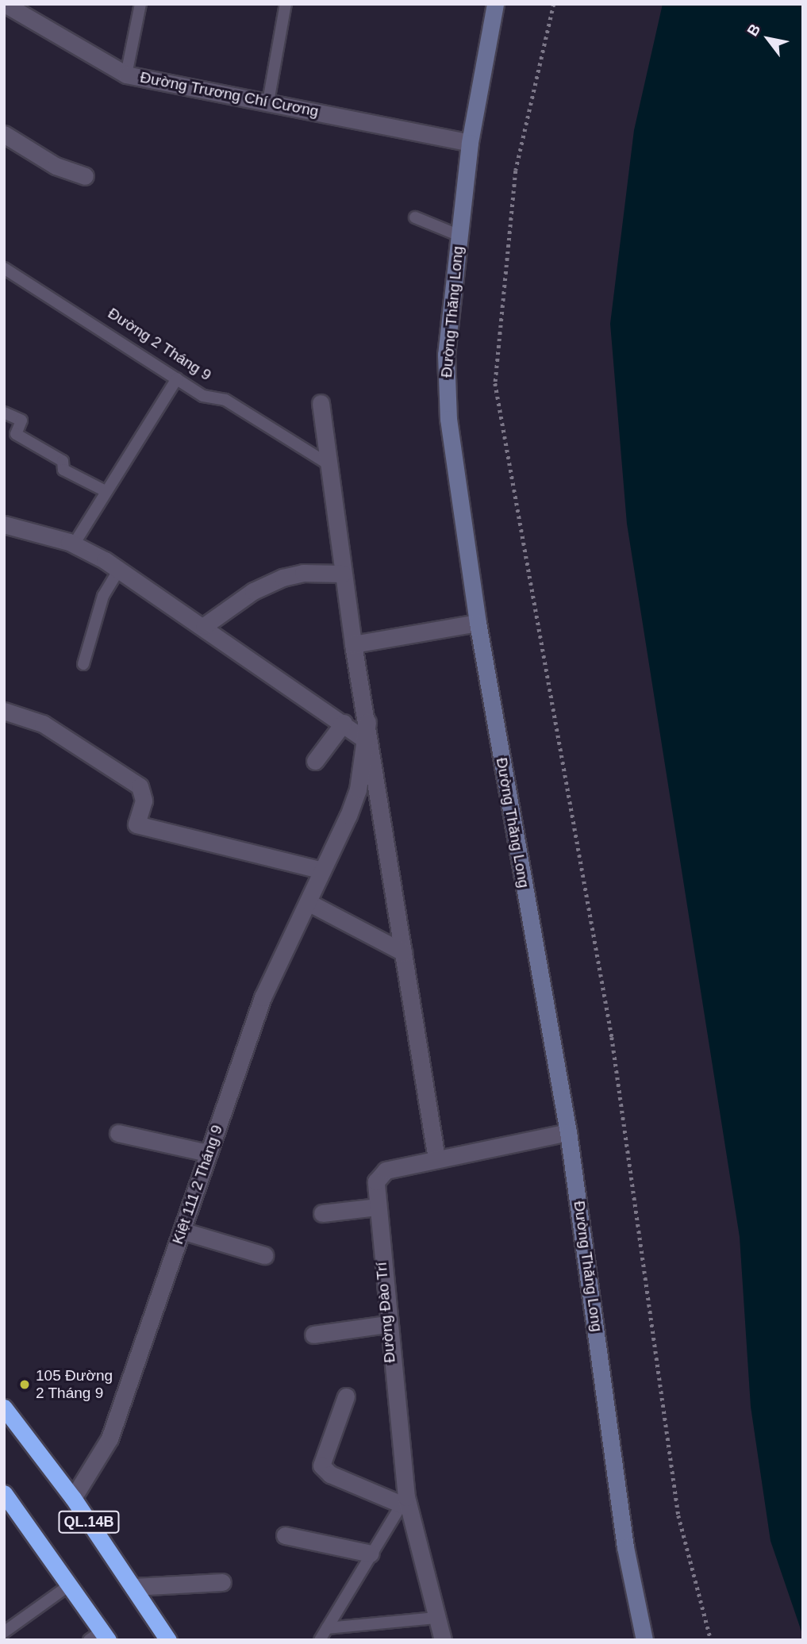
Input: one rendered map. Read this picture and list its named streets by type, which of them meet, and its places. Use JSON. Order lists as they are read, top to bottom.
{
  "streets": {
    "highway": ["QL.14B"],
    "street": [
      "Đường Trương Chí Cương",
      "Đường Thăng Long",
      "Kiệt 111 2 Tháng 9",
      "Đường Đào Trí"
    ],
    "lane": ["Đường 2 Tháng 9"]
  },
  "crossings": [
    ["Đường Trương Chí Cương", "Đường Thăng Long"],
    ["Đường Thăng Long", "Đường Đào Trí"],
    ["Kiệt 111 2 Tháng 9", "QL.14B"]
  ],
  "places": ["105 Đường 2 Tháng 9"],
  "north": "top left"
}
